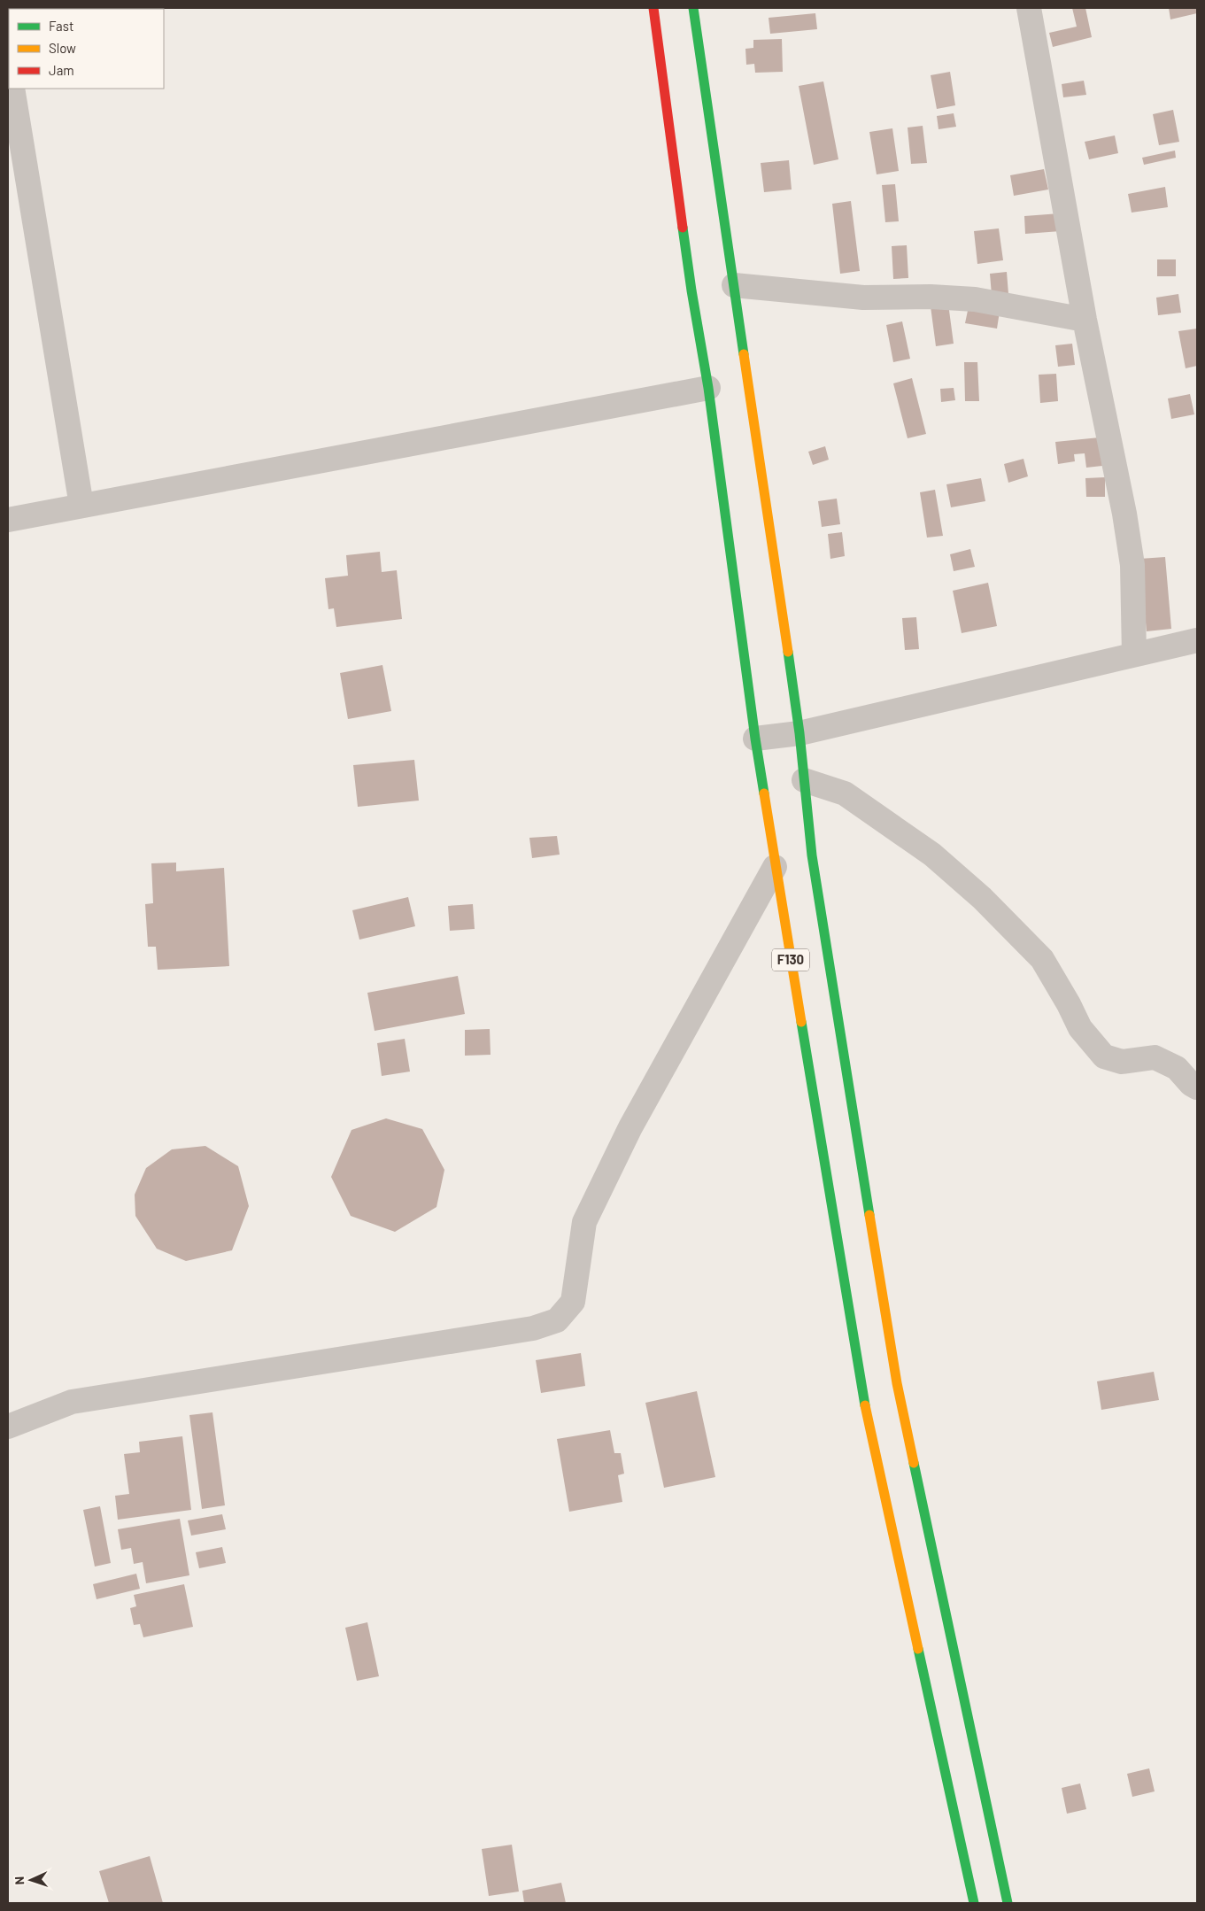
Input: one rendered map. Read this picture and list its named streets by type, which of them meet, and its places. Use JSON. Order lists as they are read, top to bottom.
{
  "streets": {
    "main road": ["F130"]
  },
  "legend": ["Fast", "Slow", "Jam"],
  "north": "left"
}
